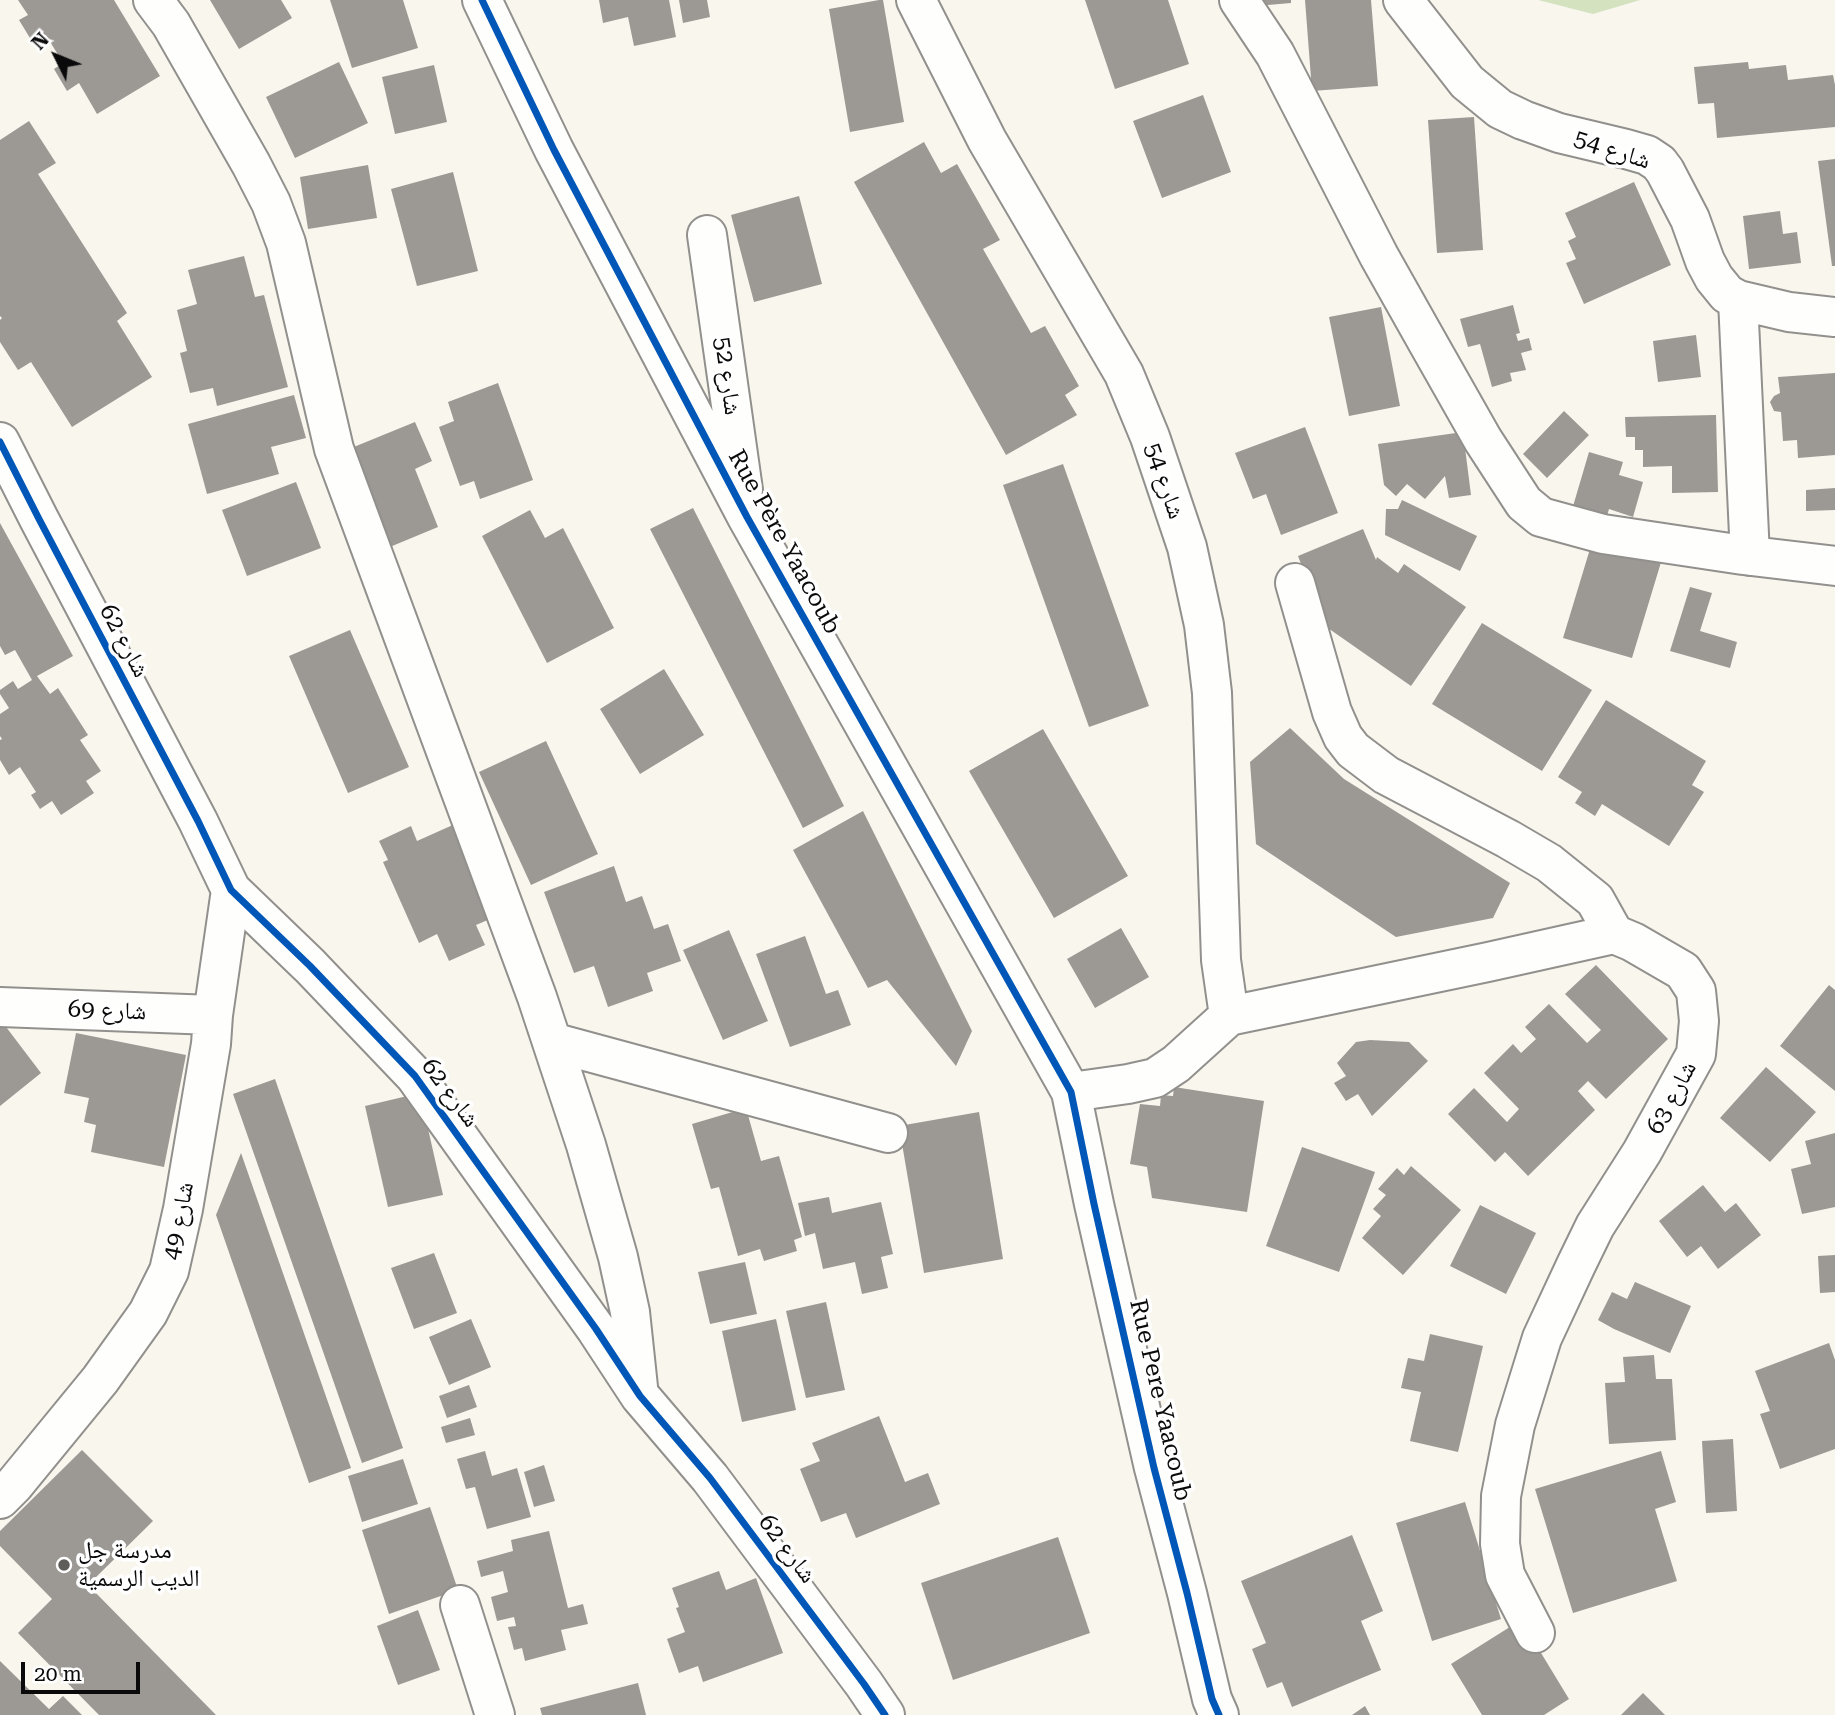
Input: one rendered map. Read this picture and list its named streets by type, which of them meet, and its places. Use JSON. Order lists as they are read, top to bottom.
{
  "streets": {
    "street": [
      "شارع 54",
      "شارع 52",
      "Rue Père Yaacoub",
      "شارع 62",
      "شارع 69",
      "شارع 63",
      "شارع 49",
      "Rue Pere Yaacoub"
    ]
  },
  "crossings": [
    ["شارع 52", "Rue Père Yaacoub"],
    ["Rue Père Yaacoub", "Rue Pere Yaacoub"],
    ["شارع 62", "شارع 49"],
    ["شارع 69", "شارع 49"]
  ],
  "places": ["مدرسة جل الديب الرسمية"],
  "scale_bar": "20 m",
  "north": "top left"
}
